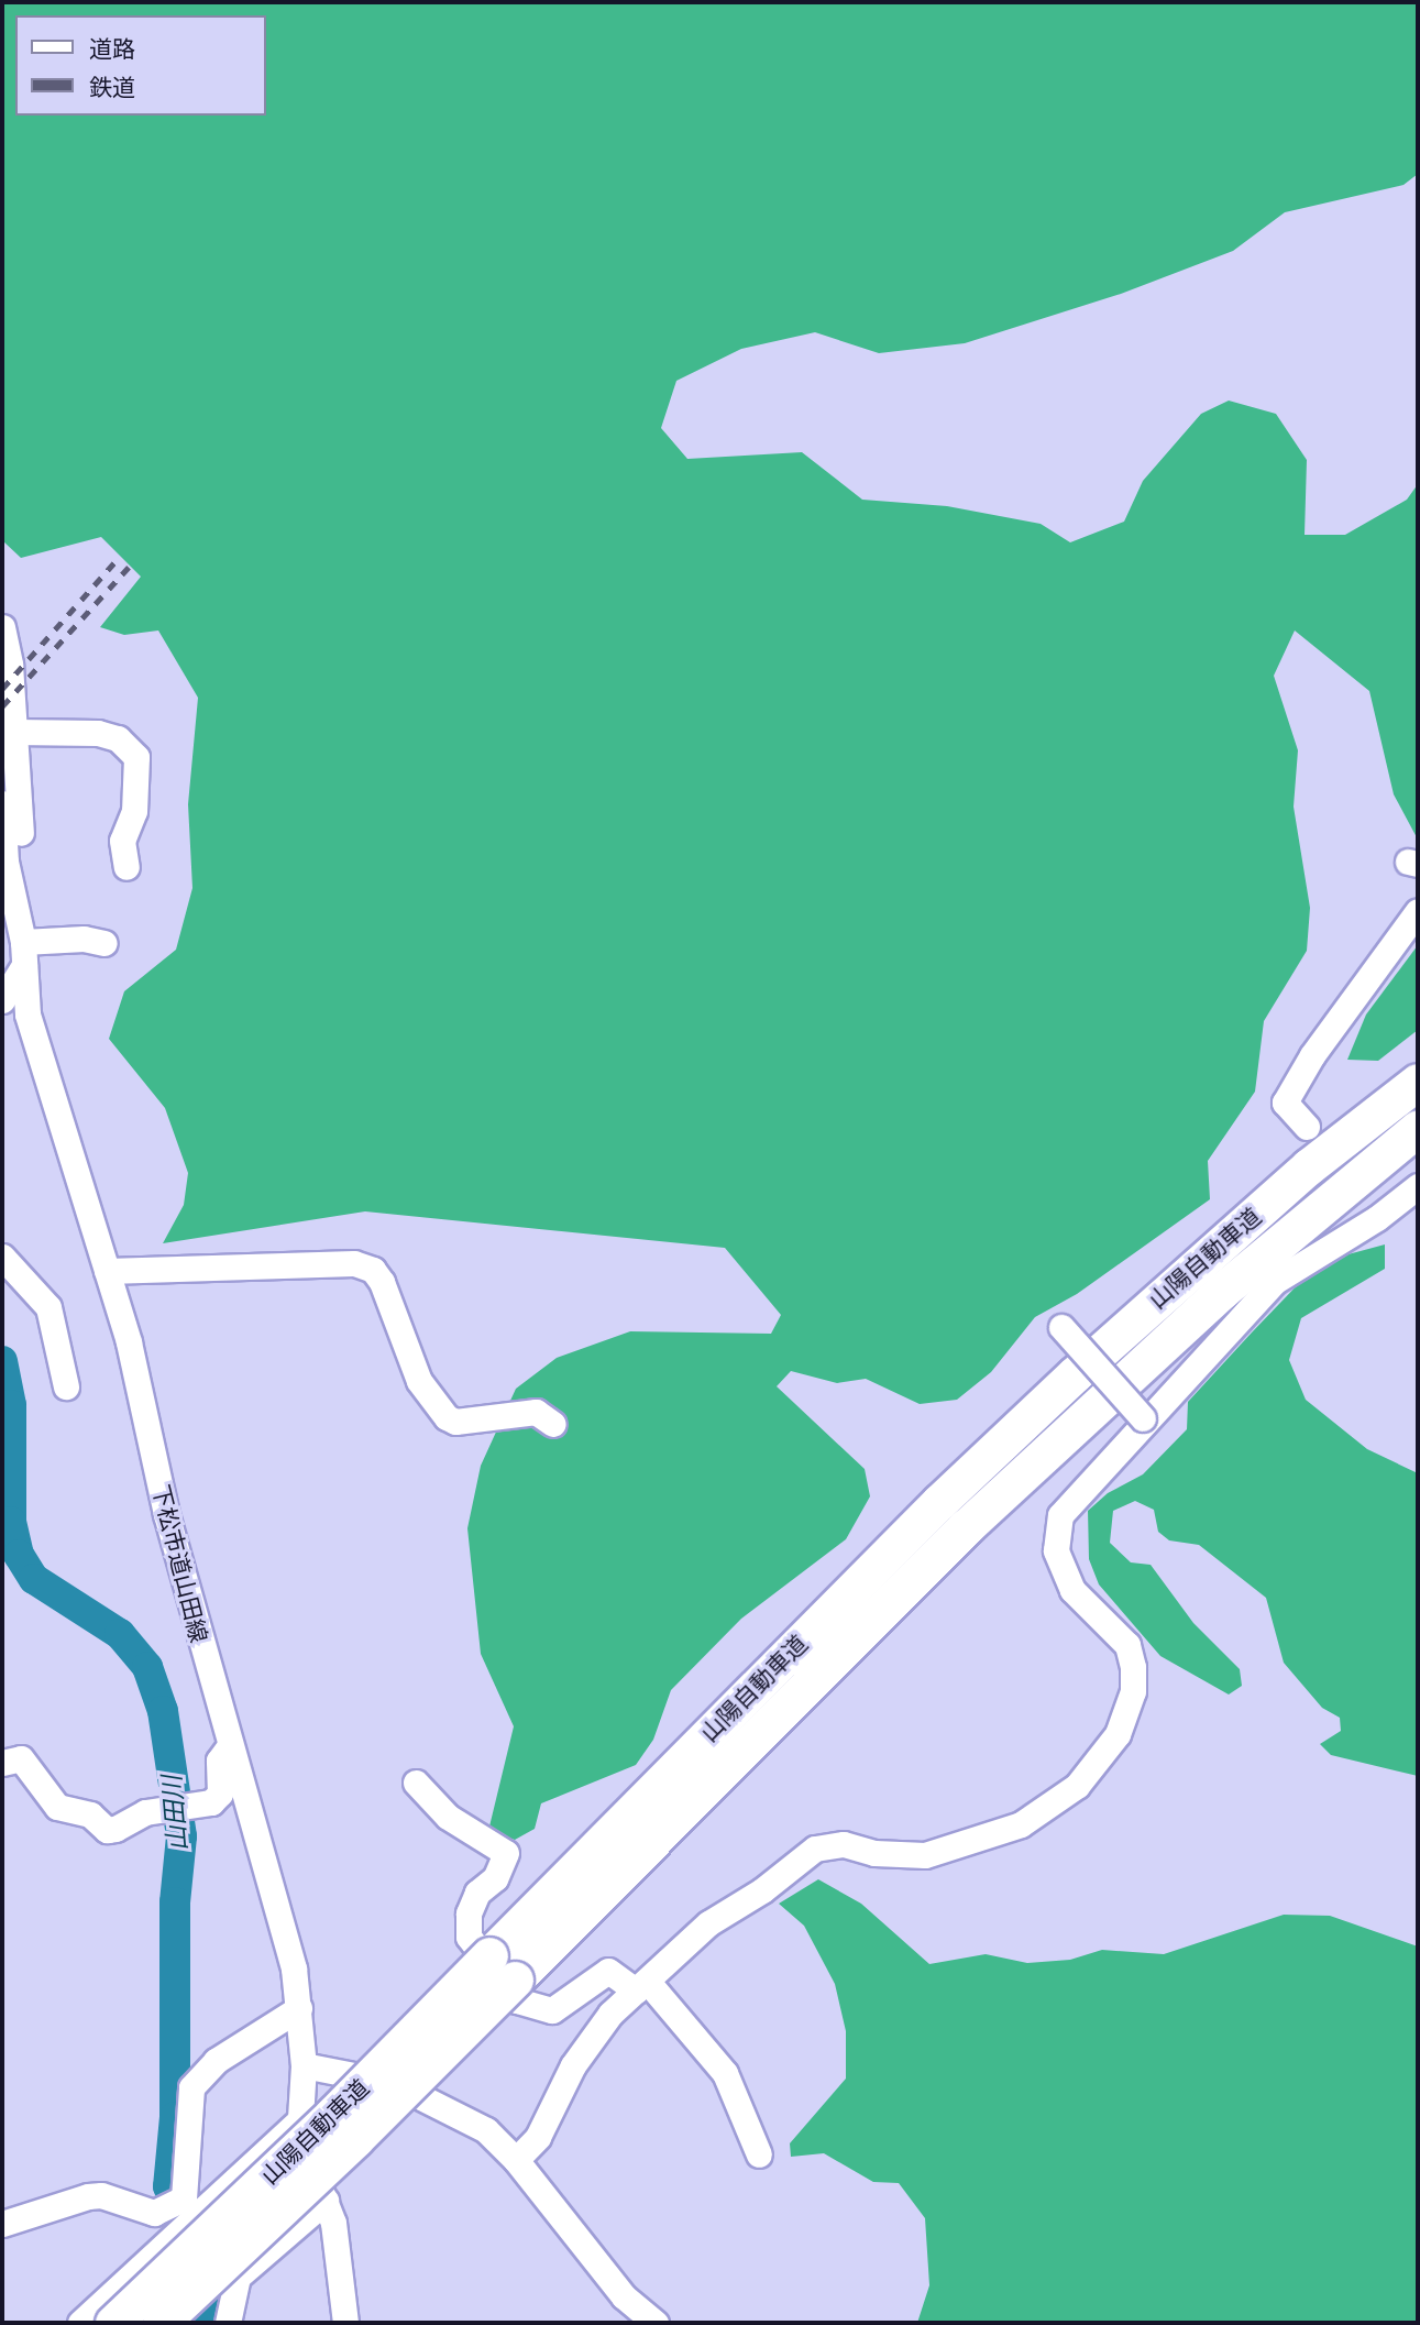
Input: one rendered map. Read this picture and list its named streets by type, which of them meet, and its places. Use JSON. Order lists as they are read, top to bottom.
{
  "streets": {
    "highway": ["山陽自動車道"],
    "street": ["下松市道山田線"]
  },
  "water": ["山田川"],
  "legend": ["道路", "鉄道"]
}
